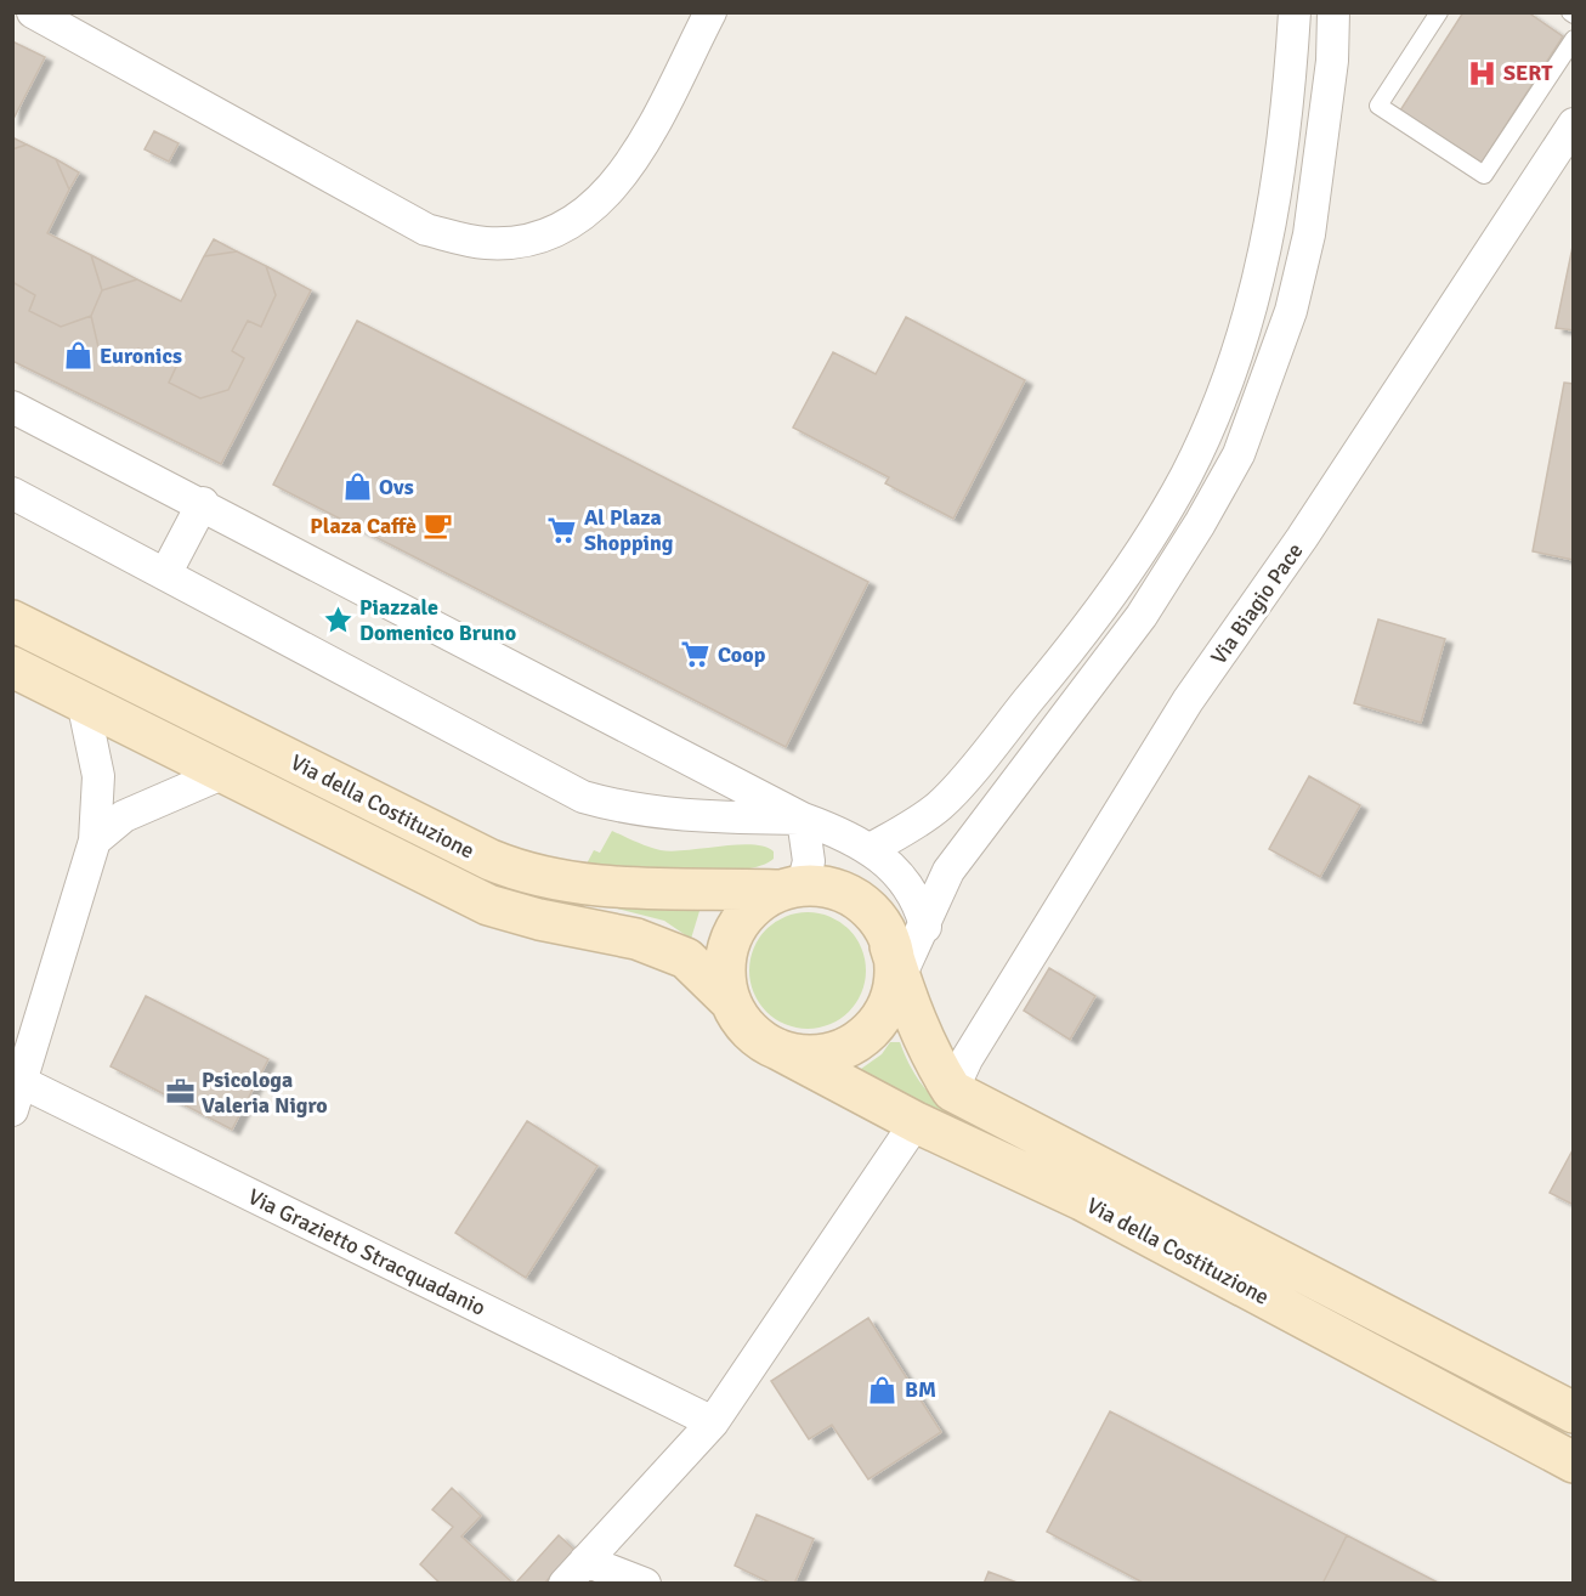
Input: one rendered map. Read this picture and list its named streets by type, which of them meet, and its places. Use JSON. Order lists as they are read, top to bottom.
{
  "streets": {
    "main road": ["Via della Costituzione"],
    "street": ["Via Biagio Pace", "Via Grazietto Stracquadanio"]
  },
  "crossings": [
    ["Via Biagio Pace", "Via della Costituzione"]
  ],
  "places": {
    "hospital": ["SERT"],
    "shop": ["Euronics", "Ovs", "BM"],
    "cafe": ["Plaza Caffè"],
    "supermarket": ["Al Plaza Shopping", "Coop"],
    "place": ["Piazzale Domenico Bruno"],
    "office": ["Psicologa Valeria Nigro"]
  }
}
